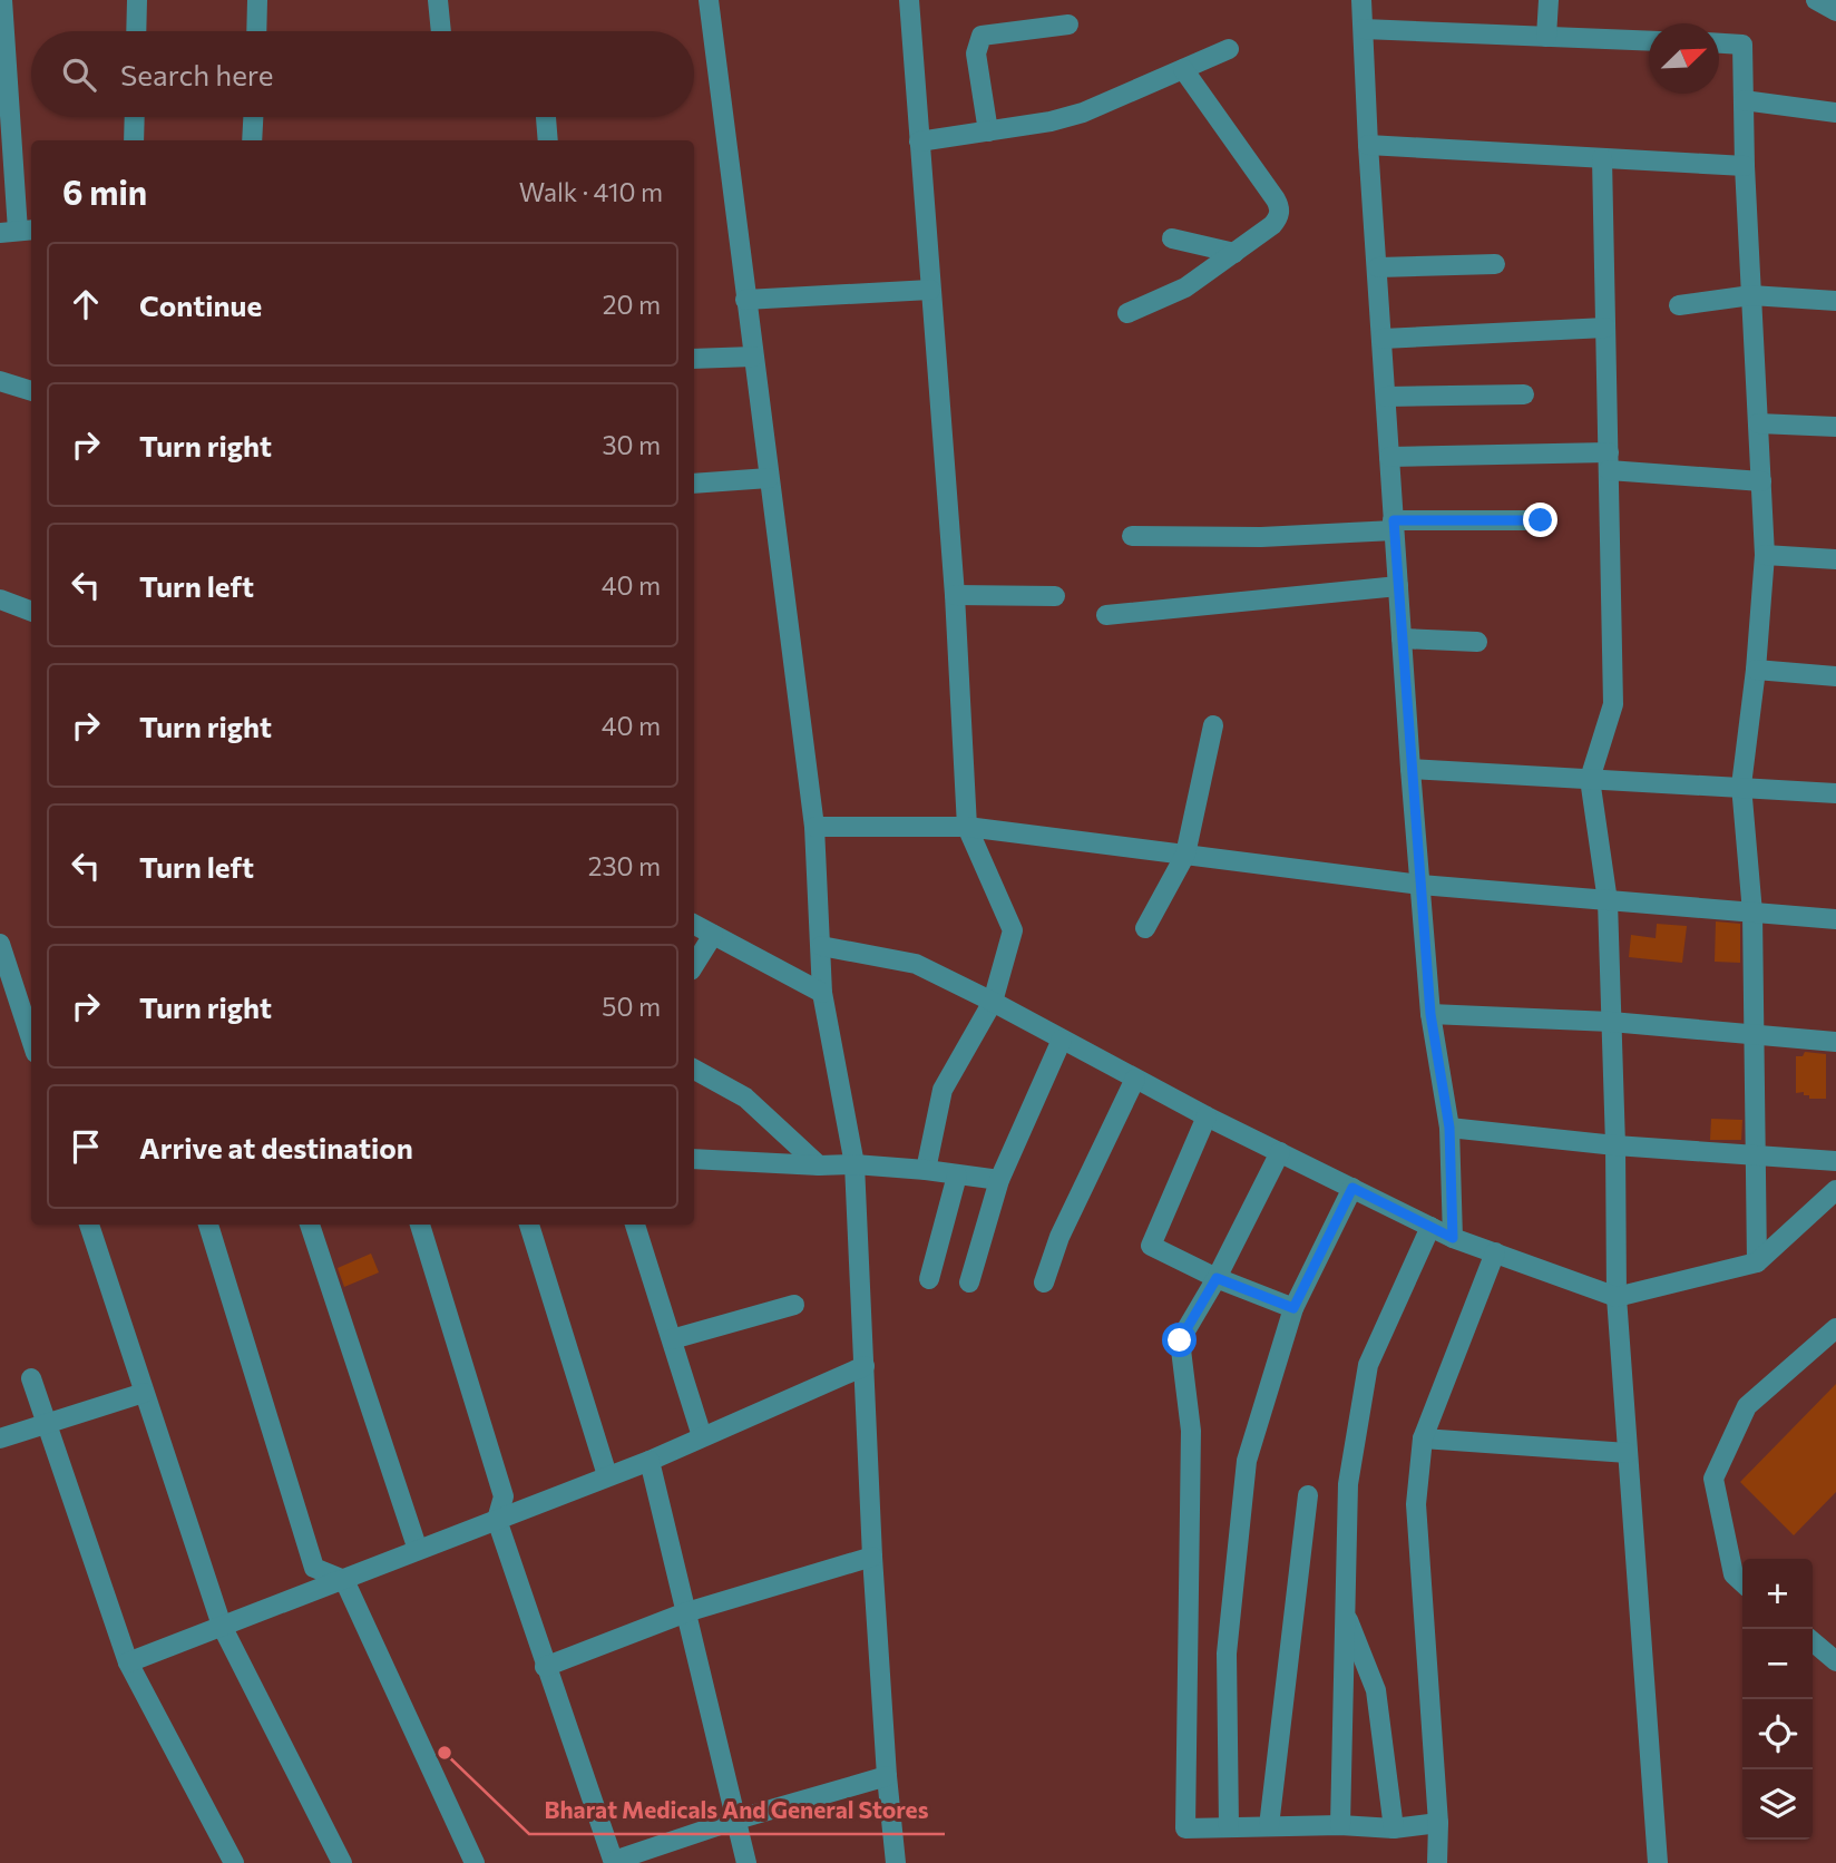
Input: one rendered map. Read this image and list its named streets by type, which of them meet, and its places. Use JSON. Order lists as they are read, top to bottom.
{
  "places": ["Bharat Medicals And General Stores"],
  "north": "top right",
  "page": {
    "search": "Search here",
    "heading": ["6 min", "Walk · 410 m"],
    "list": [
      ["Continue", "20 m"],
      ["Turn right", "30 m"],
      ["Turn left", "40 m"],
      ["Turn right", "40 m"],
      ["Turn left", "230 m"],
      ["Turn right", "50 m"],
      "Arrive at destination"
    ],
    "map_buttons": ["+", "−"]
  }
}
